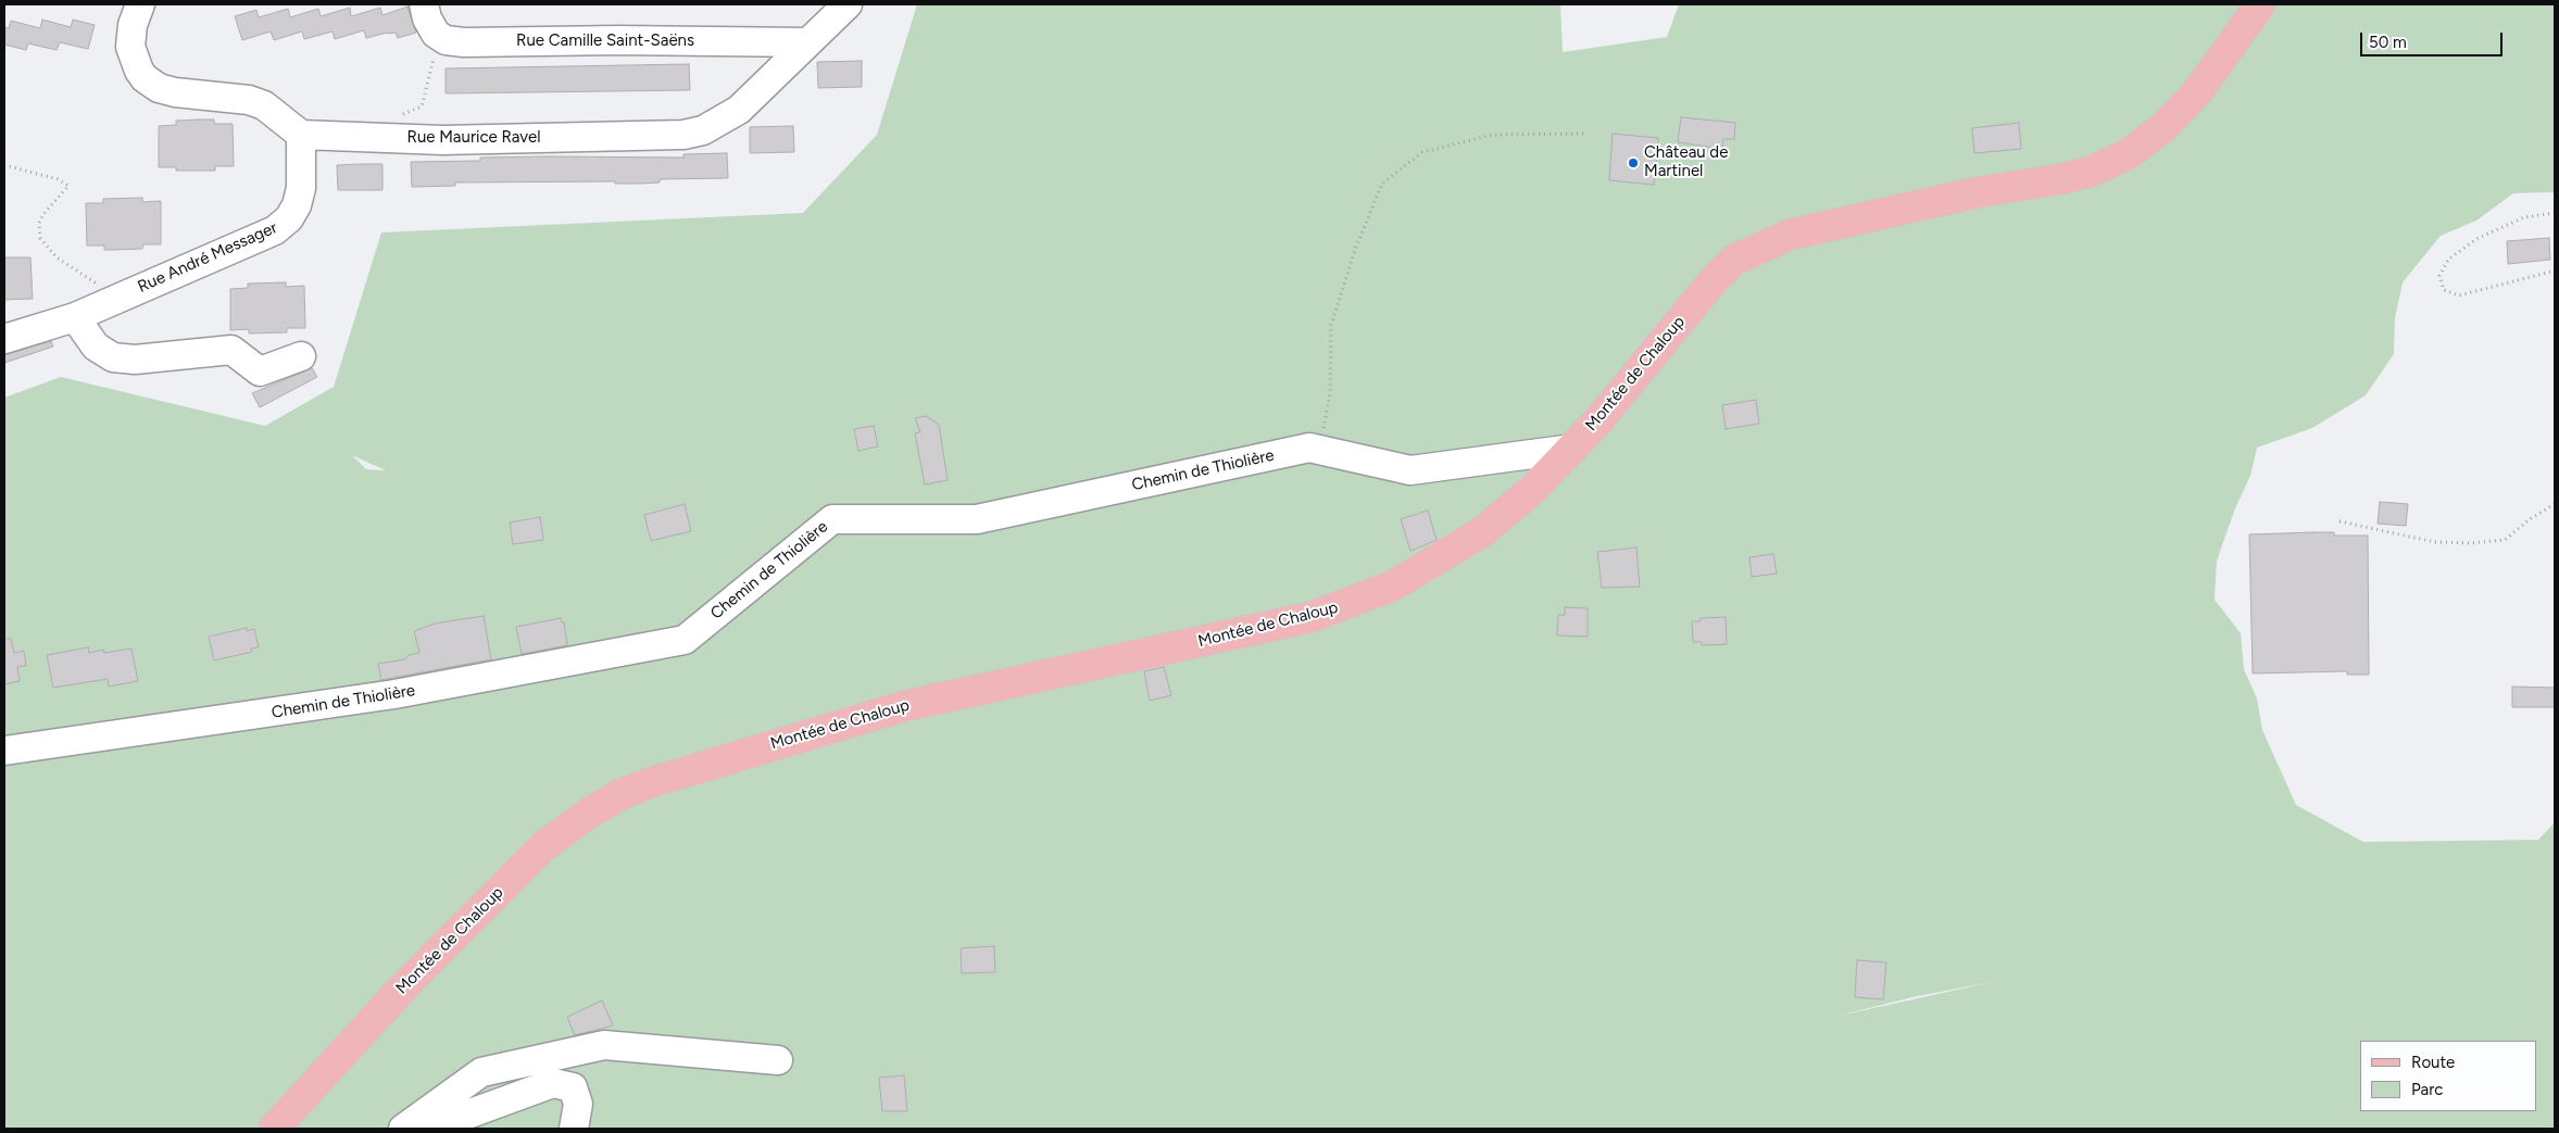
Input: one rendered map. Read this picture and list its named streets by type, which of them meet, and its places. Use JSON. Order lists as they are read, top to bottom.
{
  "streets": {
    "main road": ["Montée de Chaloup"],
    "street": [
      "Rue Camille Saint-Saëns",
      "Rue Maurice Ravel",
      "Rue André Messager",
      "Chemin de Thiolière"
    ]
  },
  "crossings": [
    ["Rue Camille Saint-Saëns", "Rue Maurice Ravel"],
    ["Rue Maurice Ravel", "Rue André Messager"],
    ["Montée de Chaloup", "Chemin de Thiolière"]
  ],
  "places": ["Château de Martinel"],
  "legend": ["Route", "Parc"],
  "scale_bar": "50 m"
}
